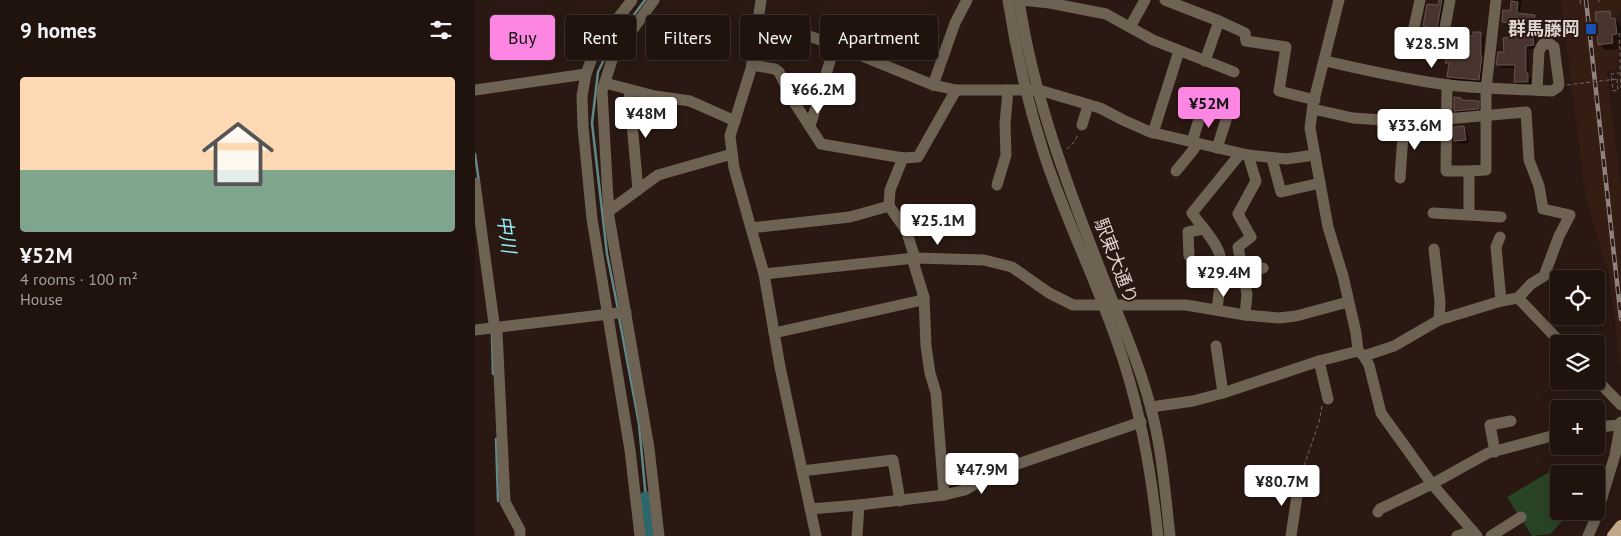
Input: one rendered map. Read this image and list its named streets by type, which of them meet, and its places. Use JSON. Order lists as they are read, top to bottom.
{
  "streets": {
    "street": ["駅東大通り"]
  },
  "water": ["中川"],
  "places": {
    "transit": ["群馬藤岡"]
  },
  "page": {
    "heading": "9 homes",
    "chip": [
      "Buy",
      "Rent",
      "Filters",
      "New",
      "Apartment"
    ],
    "price": [
      "¥28.5M",
      "¥66.2M",
      "¥52M",
      "¥48M",
      "¥33.6M",
      "¥25.1M",
      "¥29.4M",
      "¥47.9M",
      "¥80.7M"
    ],
    "list": [
      {
        "name": "¥52M",
        "note": "4 rooms · 100 m² · House"
      }
    ],
    "map_buttons": ["+", "−"]
  }
}
